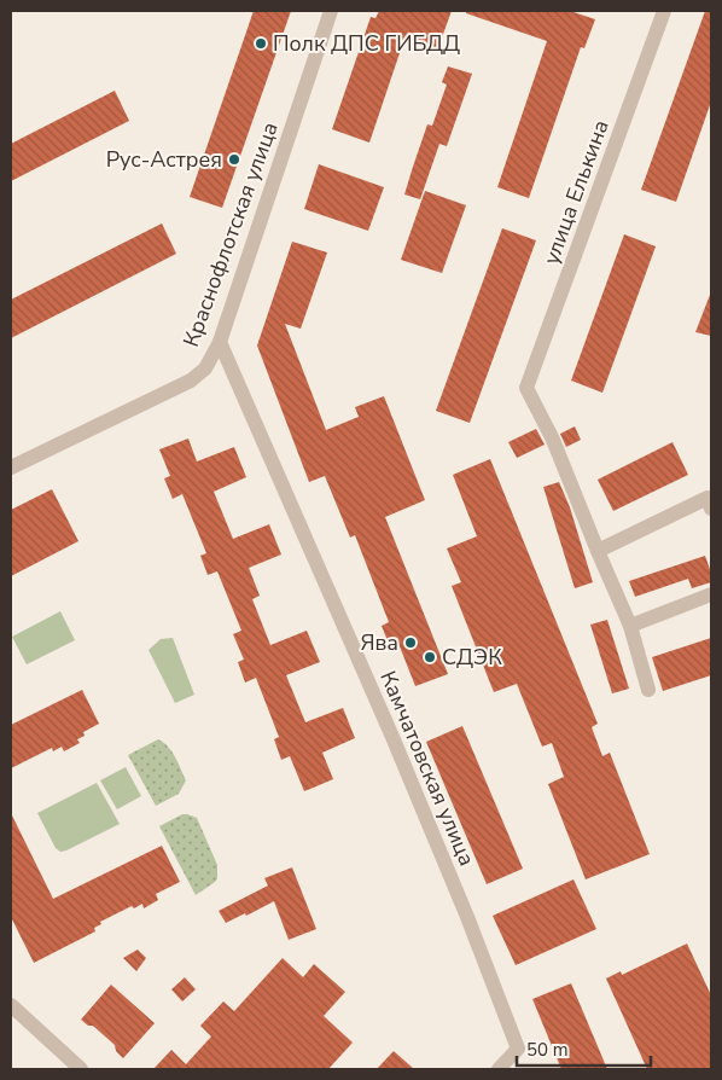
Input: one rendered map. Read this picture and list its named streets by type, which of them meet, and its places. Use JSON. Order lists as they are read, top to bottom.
{
  "streets": {
    "street": ["улица Елькина", "Краснофлотская улица", "Камчатовская улица"]
  },
  "crossings": [
    ["Краснофлотская улица", "Камчатовская улица"]
  ],
  "places": [
    "Полк ДПС ГИБДД",
    "Рус-Астрея",
    "Ява",
    "СДЭК"
  ],
  "scale_bar": "50 m"
}
